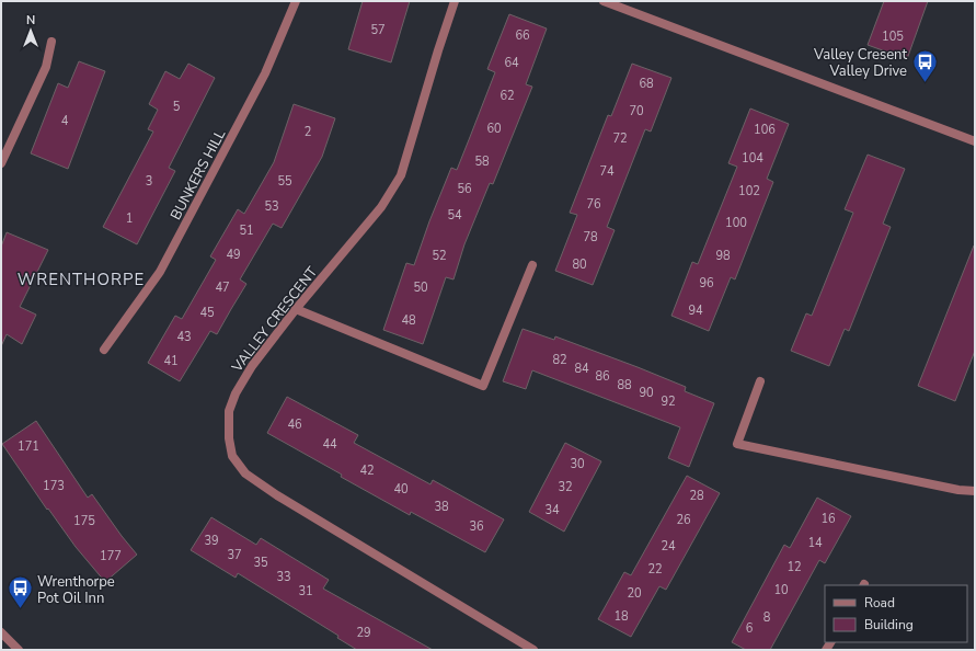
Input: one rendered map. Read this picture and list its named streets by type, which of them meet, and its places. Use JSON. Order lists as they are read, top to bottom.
{
  "streets": {
    "street": ["BUNKERS HILL", "VALLEY CRESCENT"]
  },
  "districts": ["WRENTHORPE"],
  "places": {
    "bus stop": ["Valley Cresent Valley Drive", "Wrenthorpe Pot Oil Inn"]
  },
  "house_numbers": [
    "57",
    "66",
    "105",
    "64",
    "68",
    "62",
    "5",
    "70",
    "4",
    "60",
    "106",
    "2",
    "72",
    "104",
    "58",
    "74",
    "3",
    "55",
    "56",
    "102",
    "76",
    "53",
    "54",
    "1",
    "100",
    "51",
    "78",
    "49",
    "52",
    "98",
    "80",
    "96",
    "47",
    "50",
    "94",
    "45",
    "48",
    "43",
    "82",
    "41",
    "84",
    "86",
    "88",
    "90",
    "92",
    "46",
    "44",
    "171",
    "30",
    "42",
    "173",
    "32",
    "40",
    "28",
    "38",
    "34",
    "16",
    "26",
    "175",
    "36",
    "39",
    "14",
    "24",
    "37",
    "177",
    "35",
    "12",
    "22",
    "33",
    "10",
    "31",
    "20",
    "18",
    "8",
    "6",
    "29"
  ],
  "legend": ["Road", "Building"],
  "north": "top"
}
